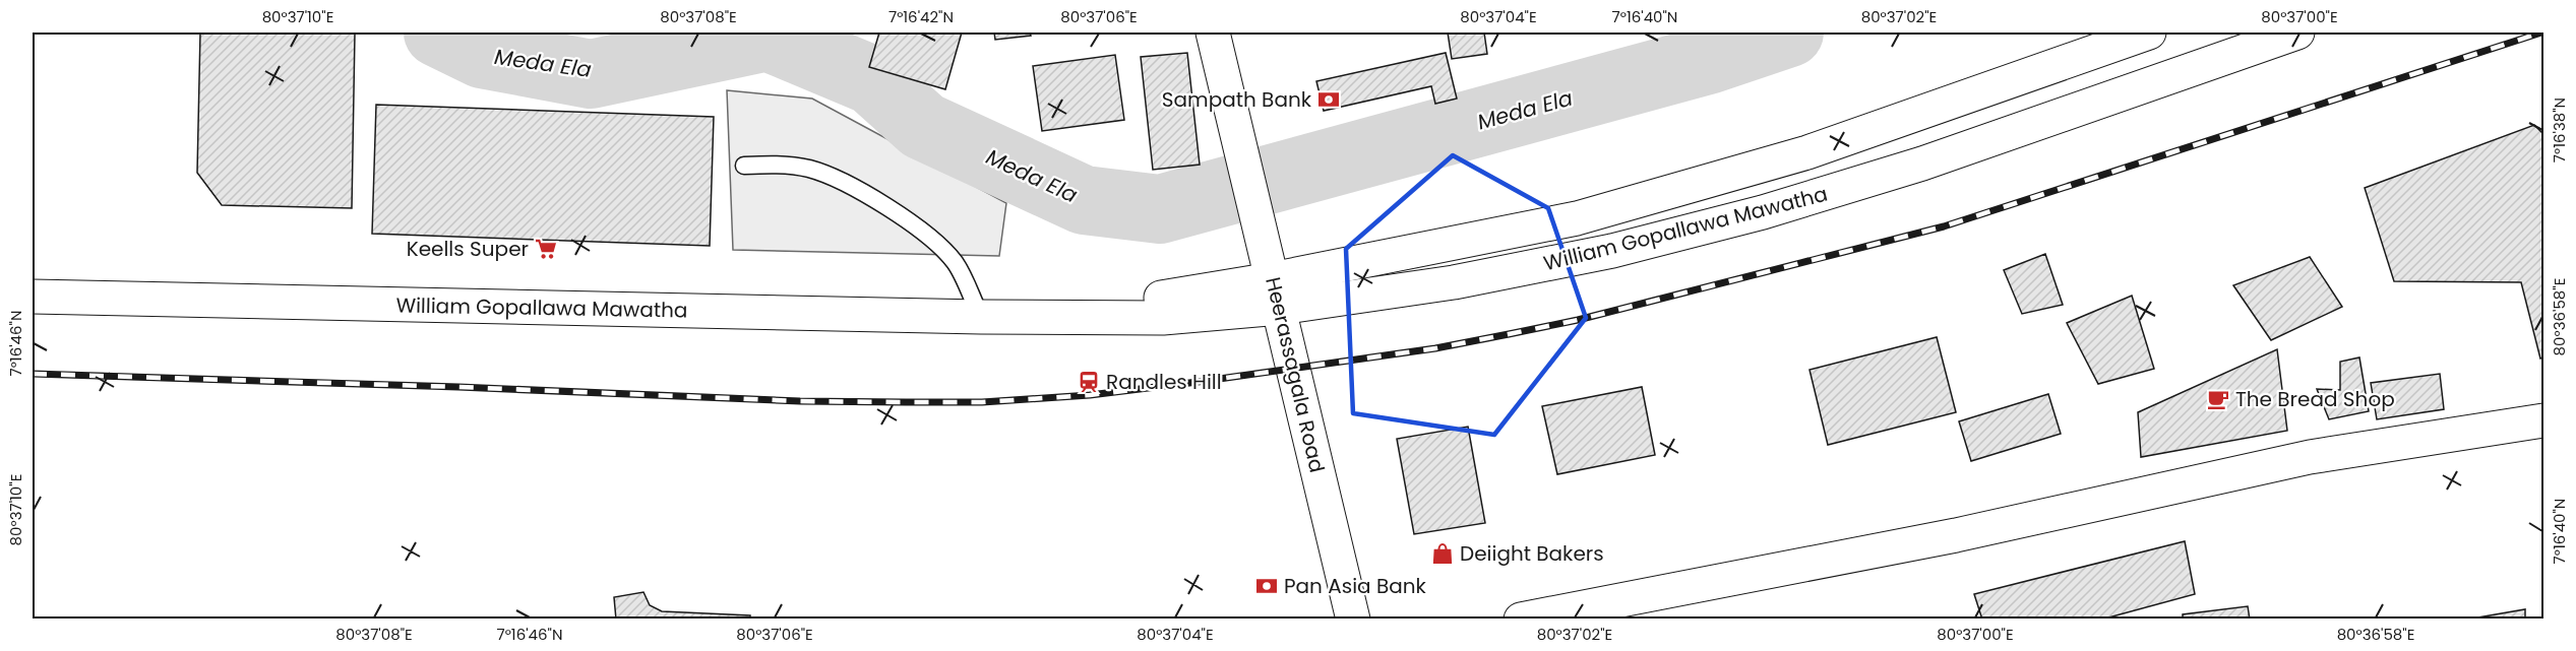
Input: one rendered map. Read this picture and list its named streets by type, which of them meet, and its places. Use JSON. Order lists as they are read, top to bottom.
{
  "streets": {
    "main road": ["William Gopallawa Mawatha", "Heerassagala Road"]
  },
  "crossings": [
    ["William Gopallawa Mawatha", "Heerassagala Road"]
  ],
  "water": ["Meda Ela"],
  "places": {
    "bank": ["Sampath Bank", "Pan Asia Bank"],
    "supermarket": ["Keells Super"],
    "station": ["Randles Hill"],
    "cafe": ["The Bread Shop"],
    "shop": ["Deiight Bakers"]
  },
  "coordinates": [
    "80°37'10\"E",
    "80°37'08\"E",
    "7°16'42\"N",
    "80°37'06\"E",
    "80°37'04\"E",
    "7°16'40\"N",
    "80°37'02\"E",
    "80°37'00\"E",
    "7°16'38\"N",
    "80°36'58\"E",
    "7°16'46\"N"
  ]
}
